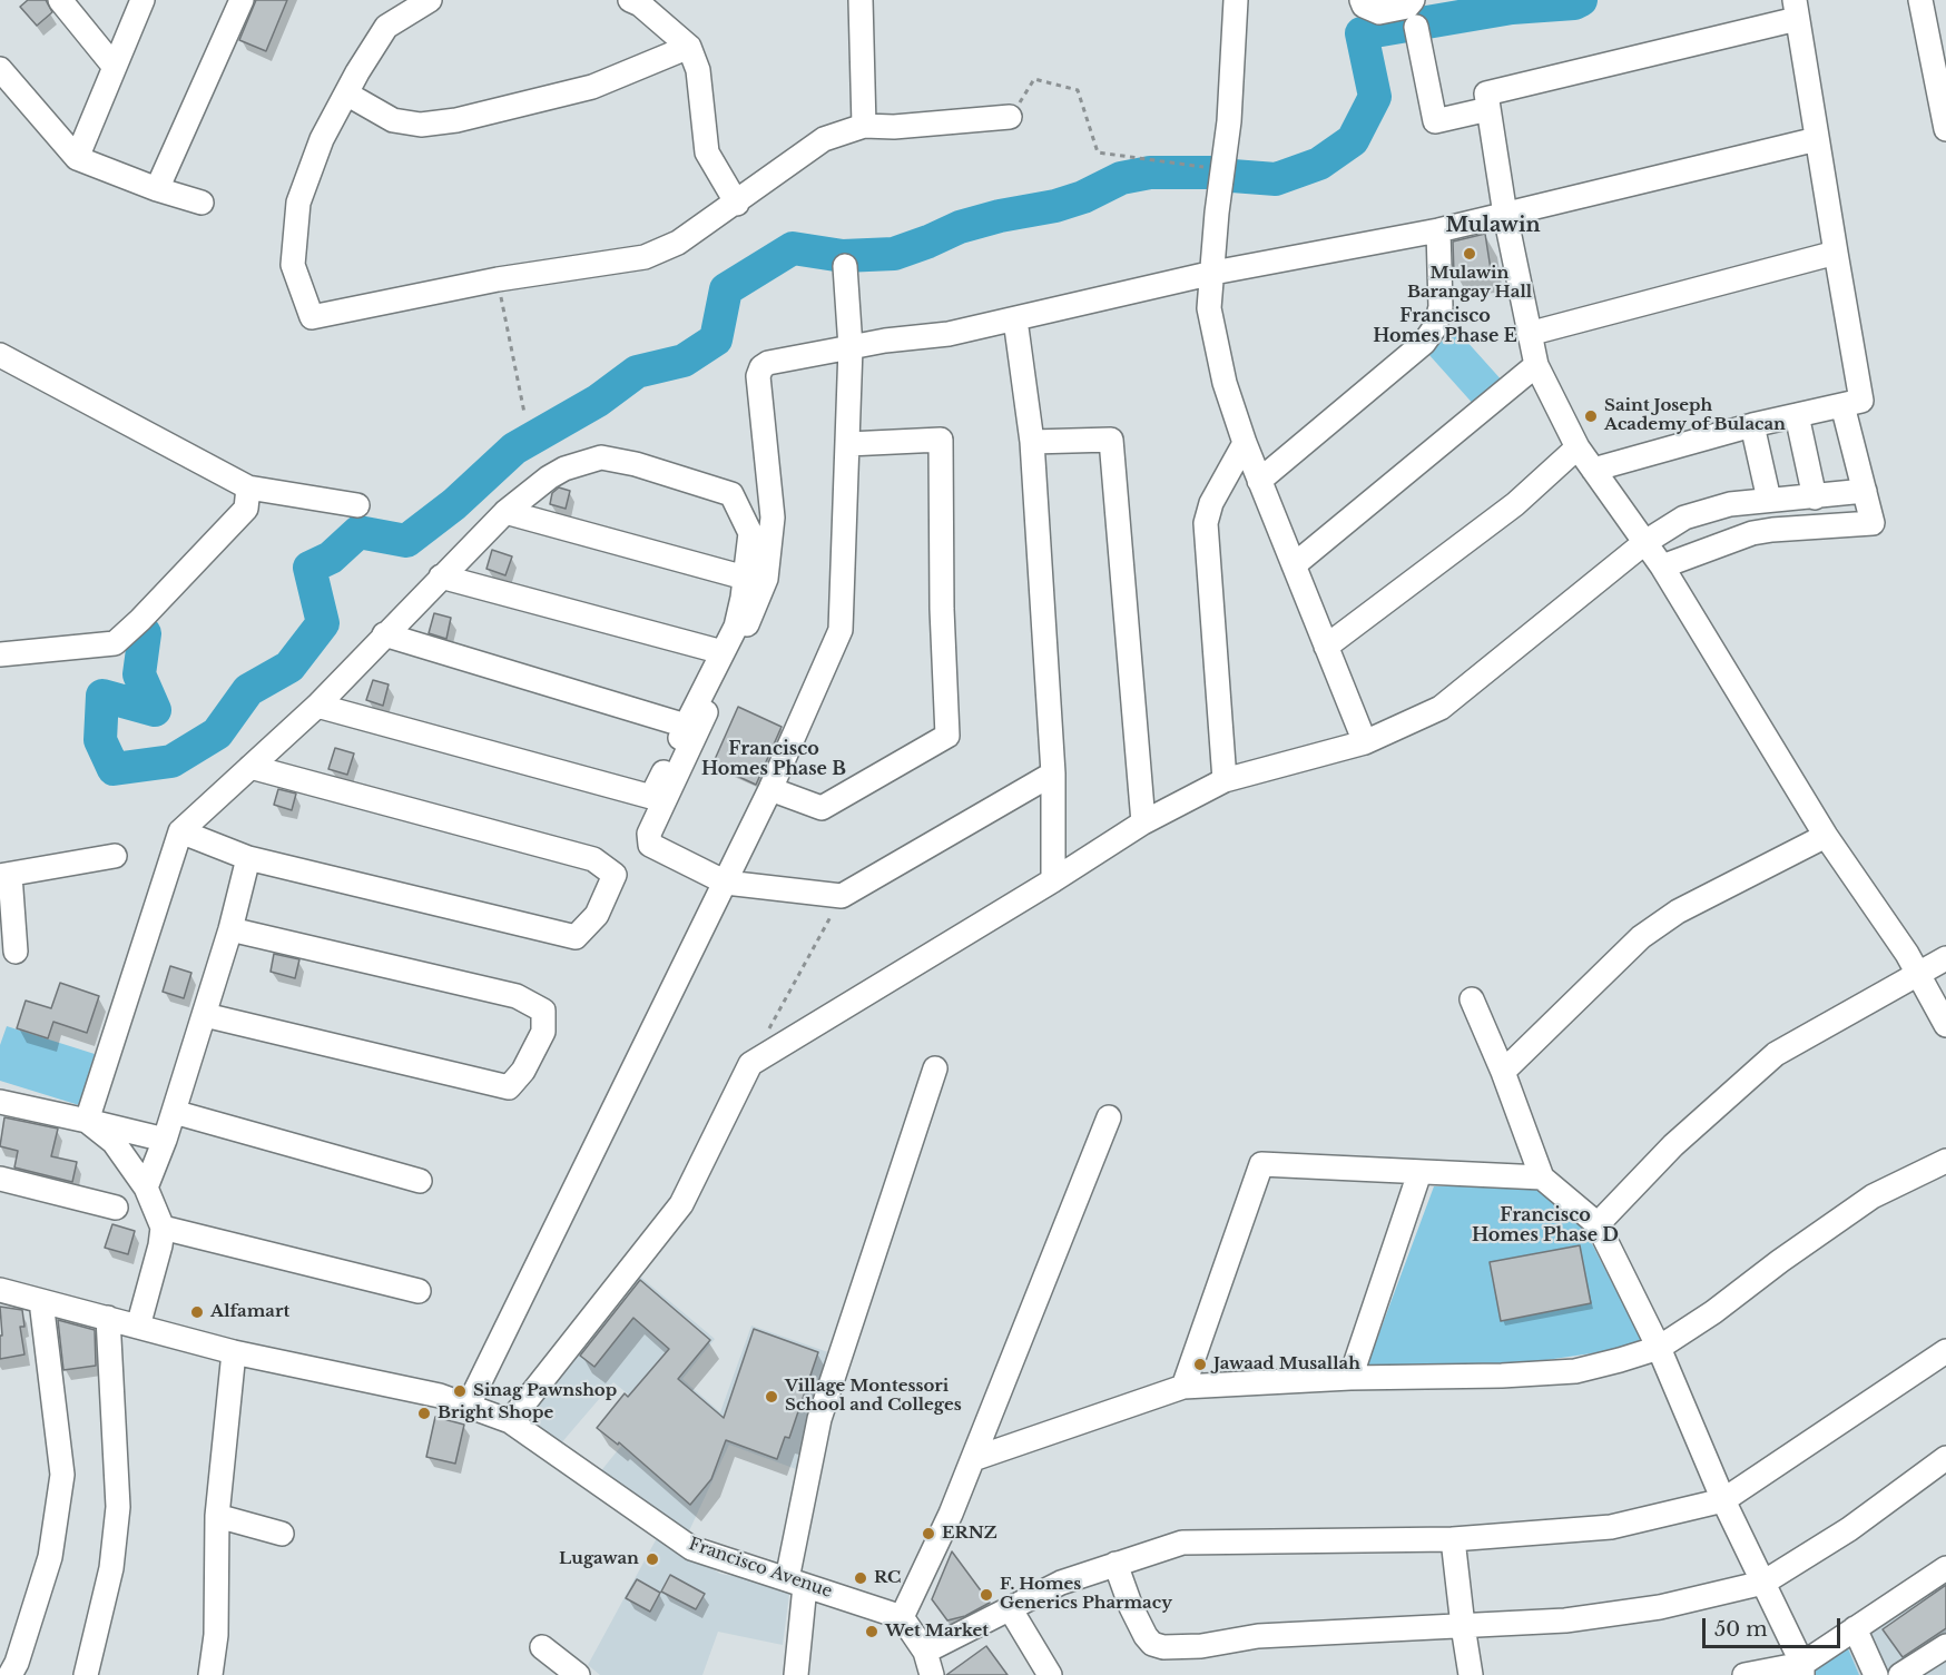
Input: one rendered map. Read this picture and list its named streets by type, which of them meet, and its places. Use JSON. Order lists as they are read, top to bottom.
{
  "streets": {
    "street": ["Francisco Avenue"]
  },
  "districts": [
    "Mulawin",
    "Francisco Homes Phase E",
    "Francisco Homes Phase B",
    "Francisco Homes Phase D"
  ],
  "places": [
    "Mulawin Barangay Hall",
    "Saint Joseph Academy of Bulacan",
    "Alfamart",
    "Jawaad Musallah",
    "Sinag Pawnshop",
    "Village Montessori School and Colleges",
    "Bright Shope",
    "ERNZ",
    "Lugawan",
    "RC",
    "F. Homes Generics Pharmacy",
    "Wet Market"
  ],
  "scale_bar": "50 m"
}
